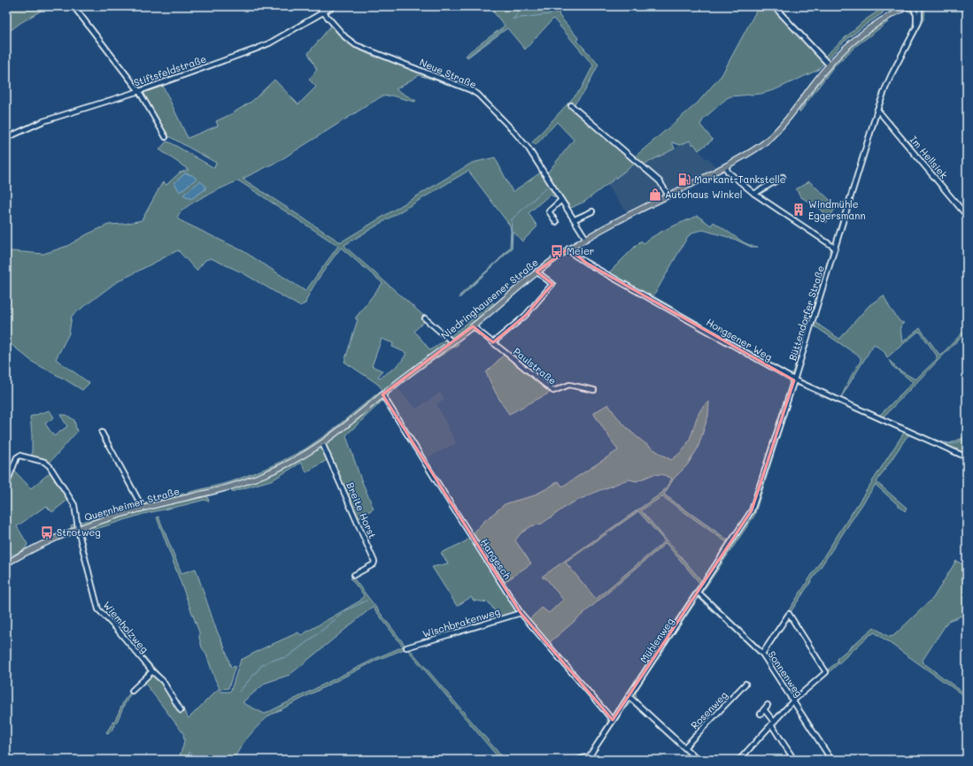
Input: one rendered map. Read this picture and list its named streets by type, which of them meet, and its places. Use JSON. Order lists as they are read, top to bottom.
{
  "streets": {
    "main road": ["Niedringhausener Straße", "Quernheimer Straße"],
    "street": [
      "Stiftsfeldstraße",
      "Neue Straße",
      "Im Hellsiek",
      "Büttendorfer Straße",
      "Hongsener Weg",
      "Paulstraße",
      "Breite Horst",
      "Hangesch",
      "Wischbrakenweg",
      "Wiemholzweg",
      "Mühlenweg",
      "Sonnenweg",
      "Rosenweg"
    ]
  },
  "crossings": [
    ["Stiftsfeldstraße", "Neue Straße"],
    ["Neue Straße", "Niedringhausener Straße"],
    ["Im Hellsiek", "Büttendorfer Straße"],
    ["Niedringhausener Straße", "Hongsener Weg"],
    ["Niedringhausener Straße", "Paulstraße"],
    ["Niedringhausener Straße", "Quernheimer Straße"],
    ["Niedringhausener Straße", "Breite Horst"],
    ["Niedringhausener Straße", "Hangesch"],
    ["Büttendorfer Straße", "Hongsener Weg"],
    ["Büttendorfer Straße", "Mühlenweg"],
    ["Büttendorfer Straße", "Sonnenweg"],
    ["Quernheimer Straße", "Wiemholzweg"],
    ["Hangesch", "Wischbrakenweg"],
    ["Mühlenweg", "Sonnenweg"]
  ],
  "places": {
    "fuel station": ["Markant-Tankstelle"],
    "shop": ["Autohaus Winkel"],
    "building": ["Windmühle Eggersmann"],
    "bus stop": ["Meier", "Strotweg"]
  }
}
